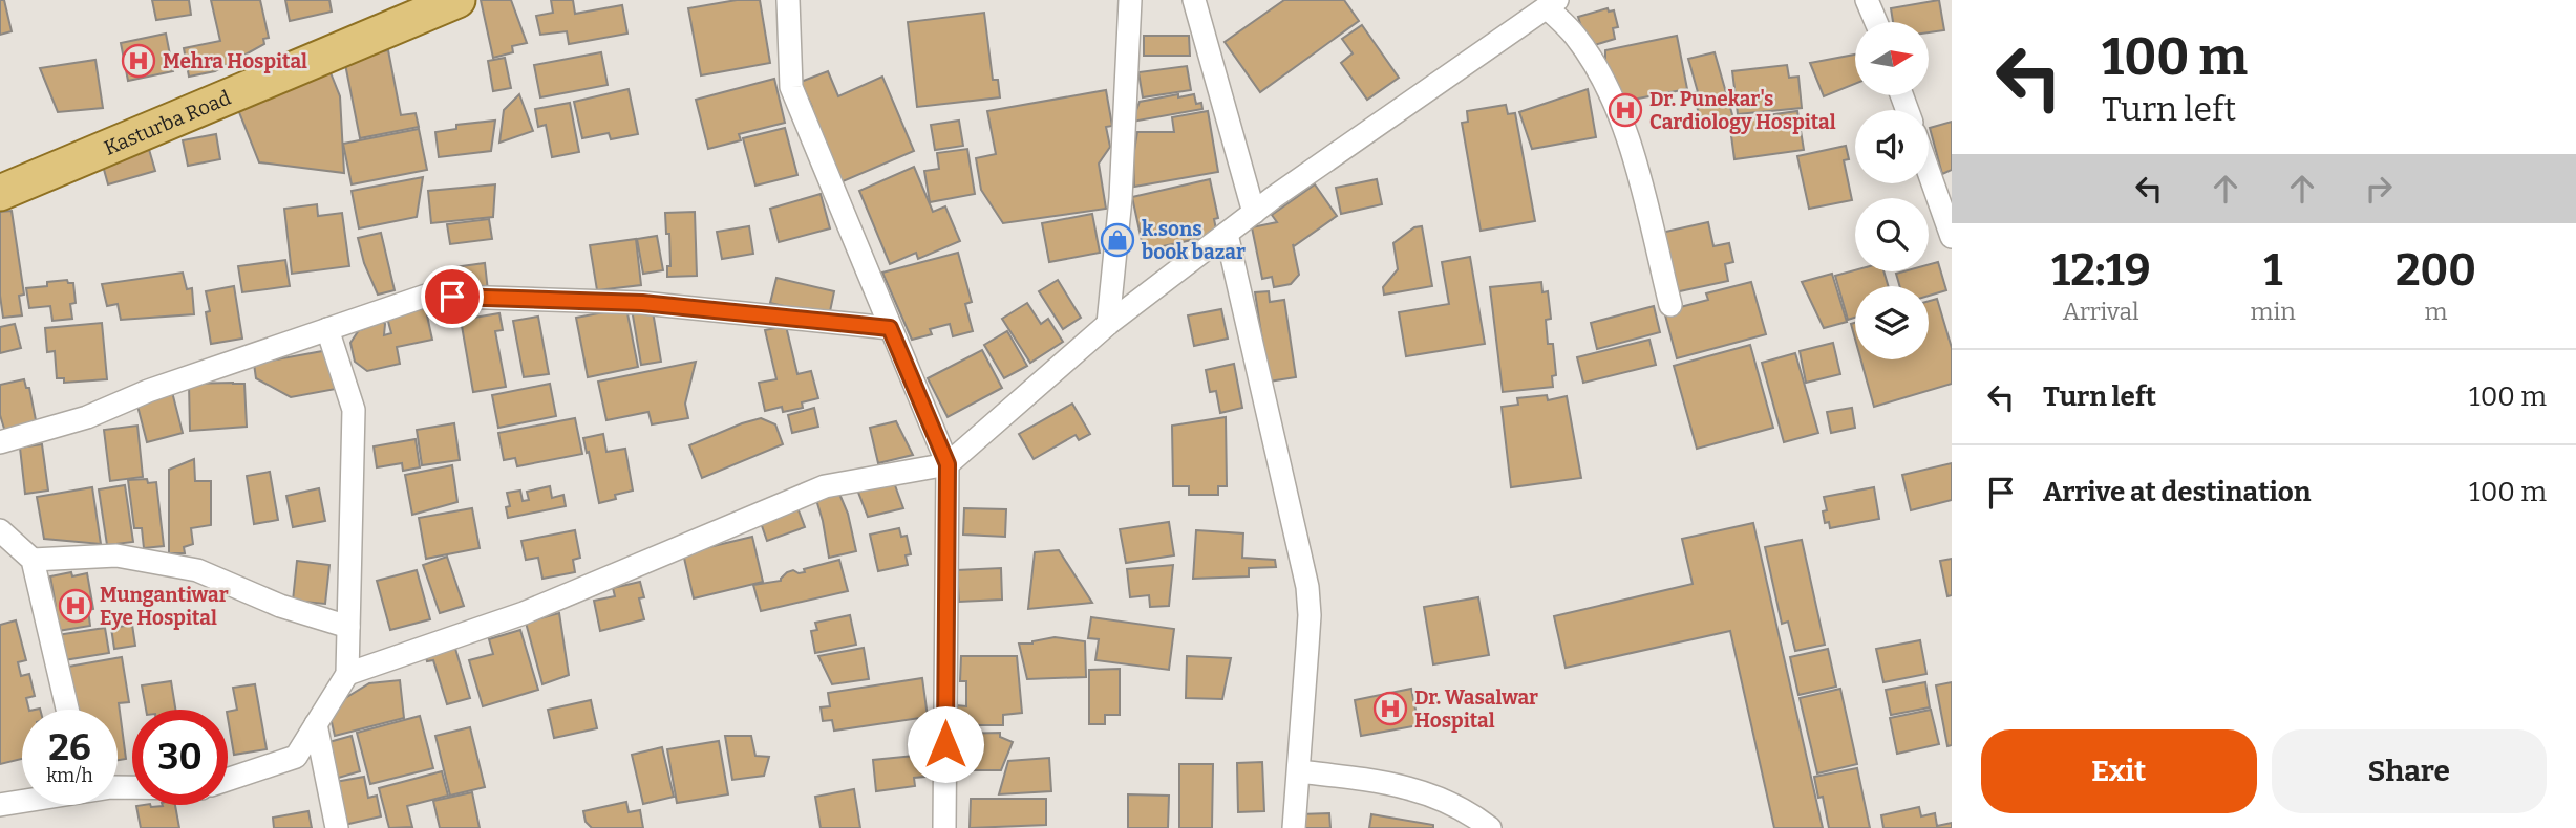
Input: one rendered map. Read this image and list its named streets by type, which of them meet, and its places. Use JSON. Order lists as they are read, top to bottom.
{
  "streets": {
    "main road": ["Kasturba Road"]
  },
  "places": {
    "hospital": [
      "Mehra Hospital",
      "Dr. Punekar's Cardiology Hospital",
      "Mungantiwar Eye Hospital",
      "Dr. Wasalwar Hospital"
    ],
    "shop": ["k.sons book bazar"]
  },
  "north": "right",
  "page": {
    "turn": ["100 m", "Turn left"],
    "eta": [
      "12:19",
      "Arrival",
      "1",
      "min",
      "200",
      "m"
    ],
    "list": [
      {
        "name": "Turn left",
        "value": "100 m"
      },
      {
        "name": "Arrive at destination",
        "value": "100 m"
      }
    ],
    "speed": "26 km/h",
    "limit": "30",
    "buttons": ["Exit", "Share"]
  }
}
